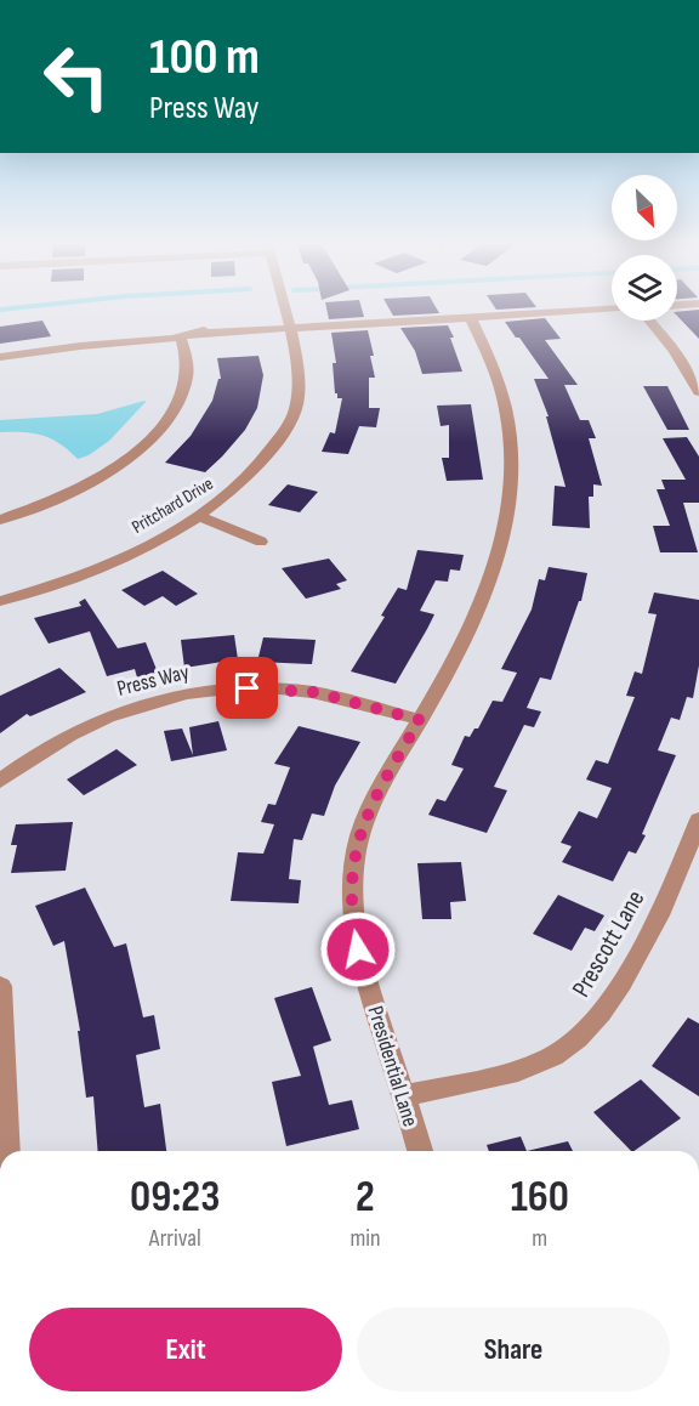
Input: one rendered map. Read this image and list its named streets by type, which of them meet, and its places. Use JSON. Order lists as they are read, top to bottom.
{
  "streets": {
    "street": [
      "Pritchard Drive",
      "Press Way",
      "Prescott Lane",
      "Presidential Lane"
    ]
  },
  "crossings": [
    ["Press Way", "Presidential Lane"],
    ["Prescott Lane", "Presidential Lane"]
  ],
  "north": "bottom right",
  "page": {
    "turn": ["100 m", "Press Way"],
    "eta": [
      "09:23",
      "Arrival",
      "2",
      "min",
      "160",
      "m"
    ],
    "buttons": ["Exit", "Share"]
  }
}
